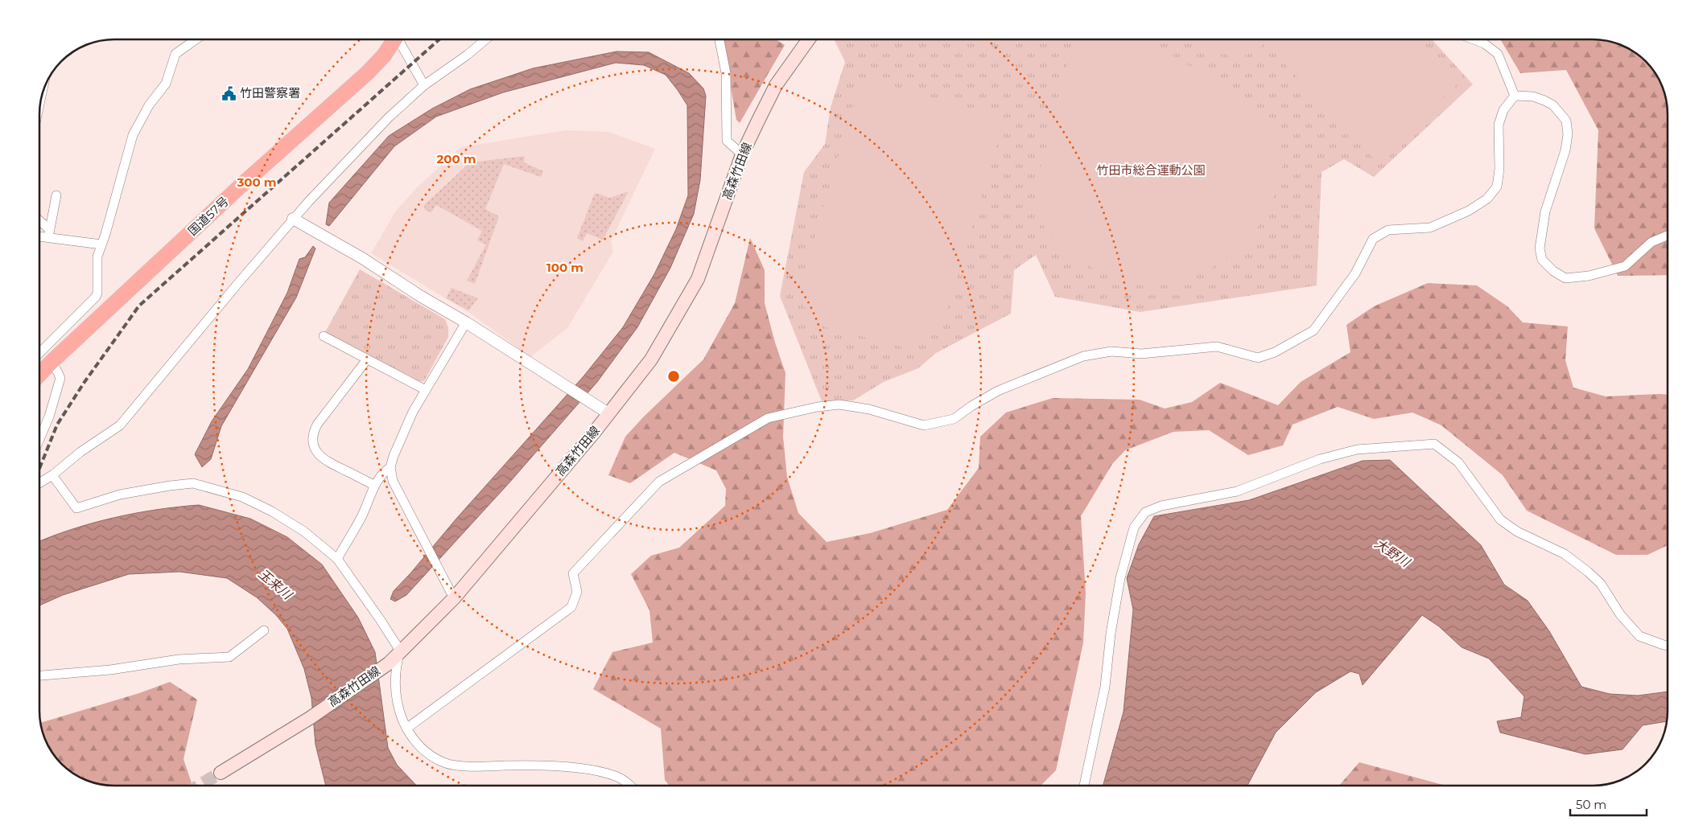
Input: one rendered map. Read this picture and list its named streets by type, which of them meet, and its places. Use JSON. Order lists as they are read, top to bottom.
{
  "streets": {
    "highway": ["国道57号"],
    "main road": ["高森竹田線"]
  },
  "water": ["大野川", "玉来川"],
  "parks": ["竹田市総合運動公園"],
  "places": {
    "public building": ["竹田警察署"]
  },
  "scale_bar": "50 m",
  "rings": ["200 m", "300 m", "100 m"]
}
